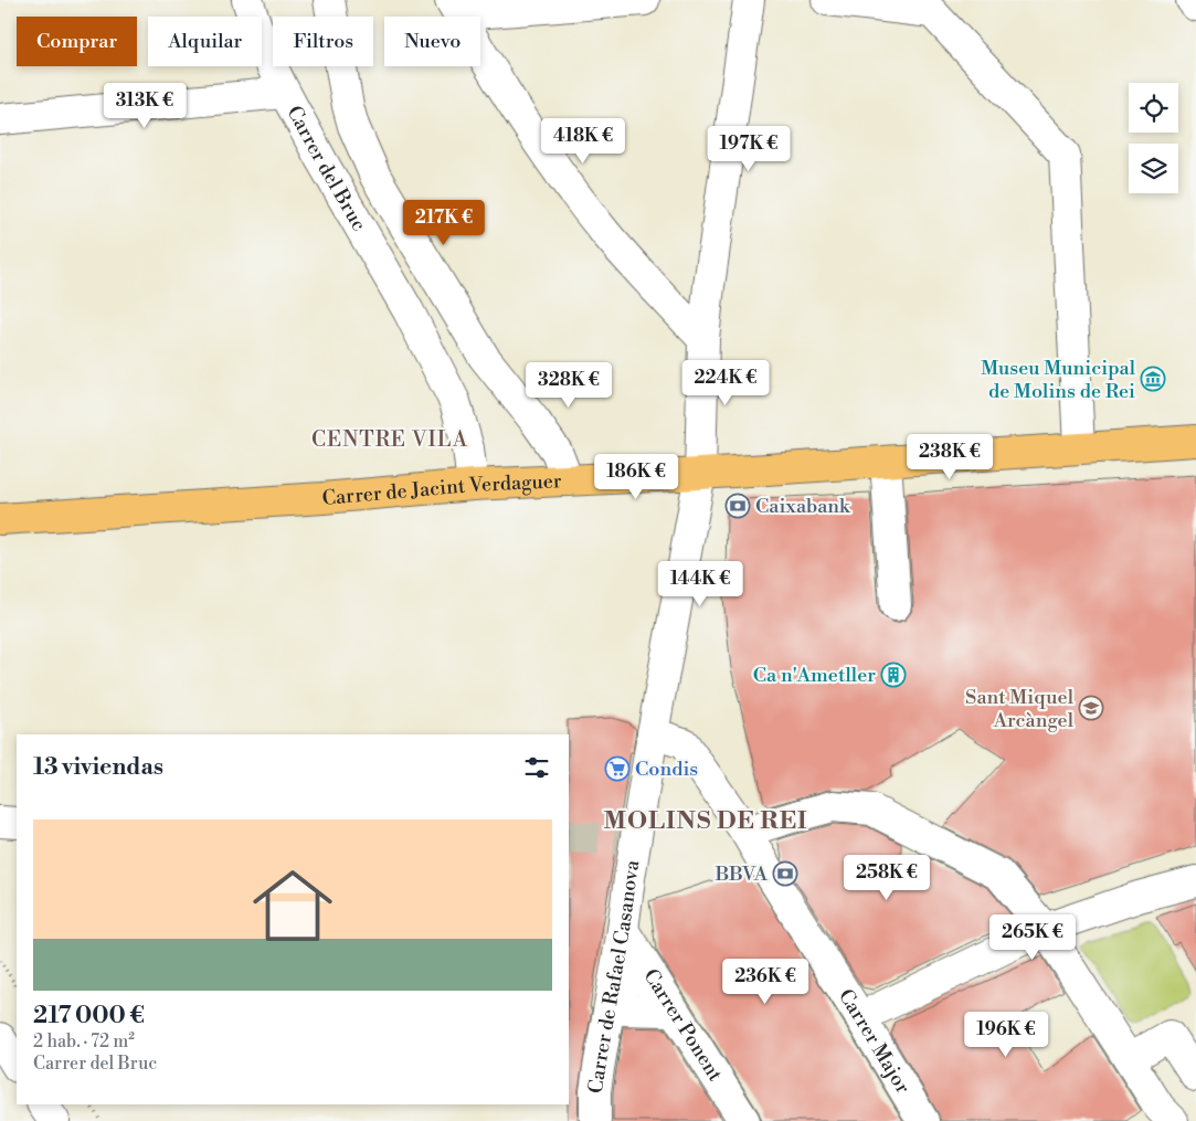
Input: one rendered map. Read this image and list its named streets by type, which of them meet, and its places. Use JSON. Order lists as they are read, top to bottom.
{
  "streets": {
    "main road": ["Carrer de Jacint Verdaguer"],
    "street": [
      "Carrer del Bruc",
      "Carrer de Rafael Casanova",
      "Carrer Ponent",
      "Carrer Major"
    ]
  },
  "crossings": [
    ["Carrer del Bruc", "Carrer de Jacint Verdaguer"],
    ["Carrer de Jacint Verdaguer", "Carrer de Rafael Casanova"],
    ["Carrer de Rafael Casanova", "Carrer Ponent"],
    ["Carrer de Rafael Casanova", "Carrer Major"]
  ],
  "districts": ["CENTRE VILA", "MOLINS DE REI"],
  "places": {
    "museum": ["Museu Municipal de Molins de Rei"],
    "bank": ["Caixabank", "BBVA"],
    "building": ["Ca n'Ametller"],
    "school or university": ["Sant Miquel Arcàngel"],
    "supermarket": ["Condis"]
  },
  "page": {
    "chip": [
      "Comprar",
      "Alquilar",
      "Filtros",
      "Nuevo"
    ],
    "price": [
      "313K €",
      "418K €",
      "197K €",
      "217K €",
      "224K €",
      "328K €",
      "238K €",
      "186K €",
      "144K €",
      "258K €",
      "265K €",
      "236K €",
      "196K €"
    ],
    "heading": "13 viviendas",
    "list": [
      {
        "name": "217 000 €",
        "note": "2 hab. · 72 m² · Carrer del Bruc"
      }
    ]
  }
}
